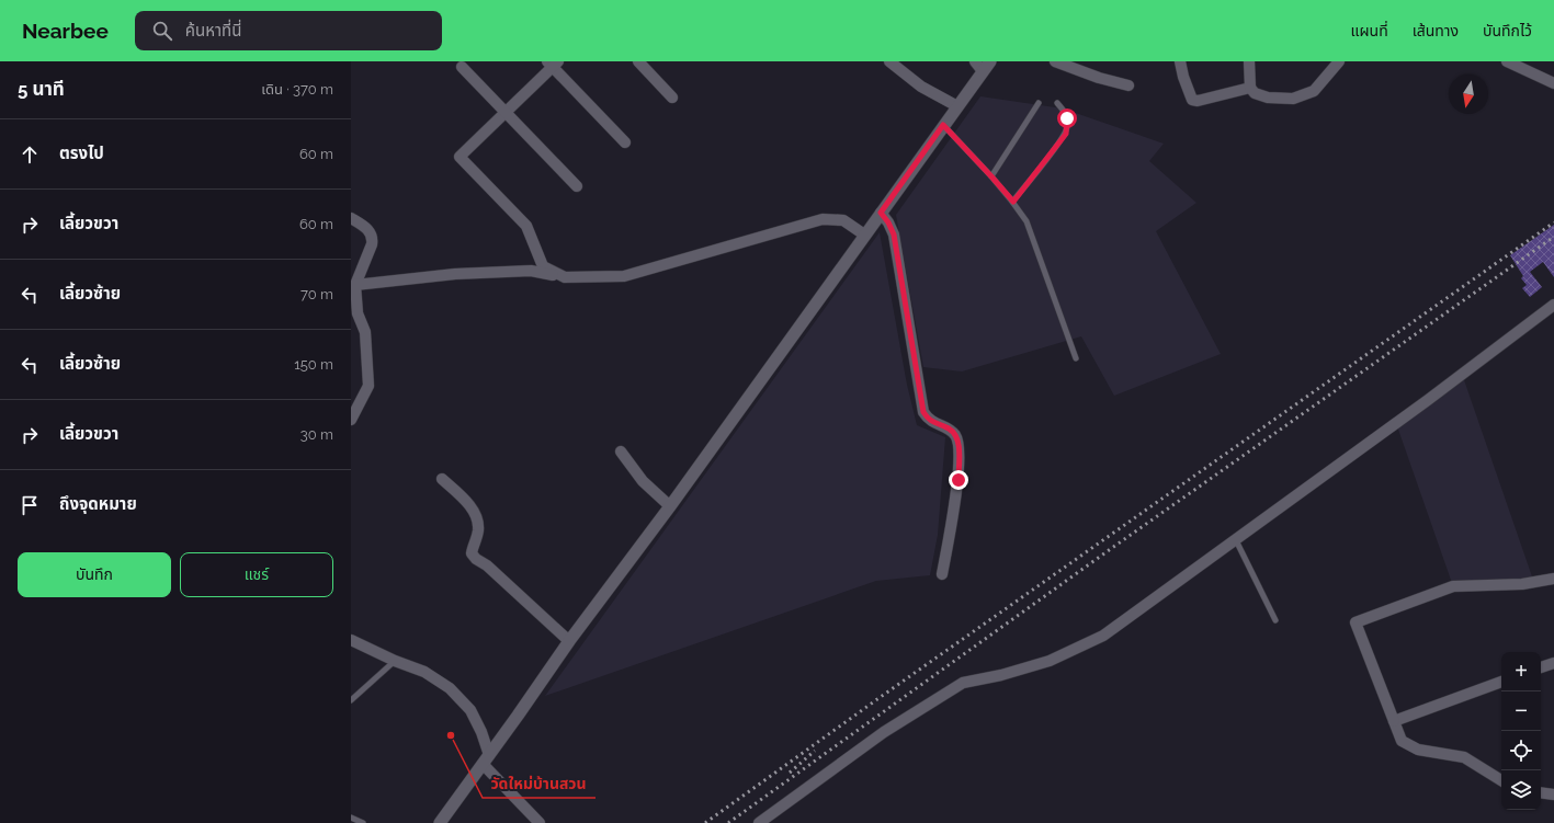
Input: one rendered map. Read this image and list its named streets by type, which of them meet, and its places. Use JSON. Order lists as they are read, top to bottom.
{
  "places": ["วัดใหม่บ้านสวน"],
  "north": "bottom",
  "page": {
    "header": "Nearbee",
    "search": "ค้นหาที่นี่",
    "nav": ["แผนที่", "เส้นทาง", "บันทึกไว้"],
    "heading": ["5 นาที", "เดิน · 370 m"],
    "list": [
      ["ตรงไป", "60 m"],
      ["เลี้ยวขวา", "60 m"],
      ["เลี้ยวซ้าย", "70 m"],
      ["เลี้ยวซ้าย", "150 m"],
      ["เลี้ยวขวา", "30 m"],
      "ถึงจุดหมาย"
    ],
    "buttons": ["บันทึก", "แชร์"],
    "map_buttons": ["+", "−"]
  }
}
